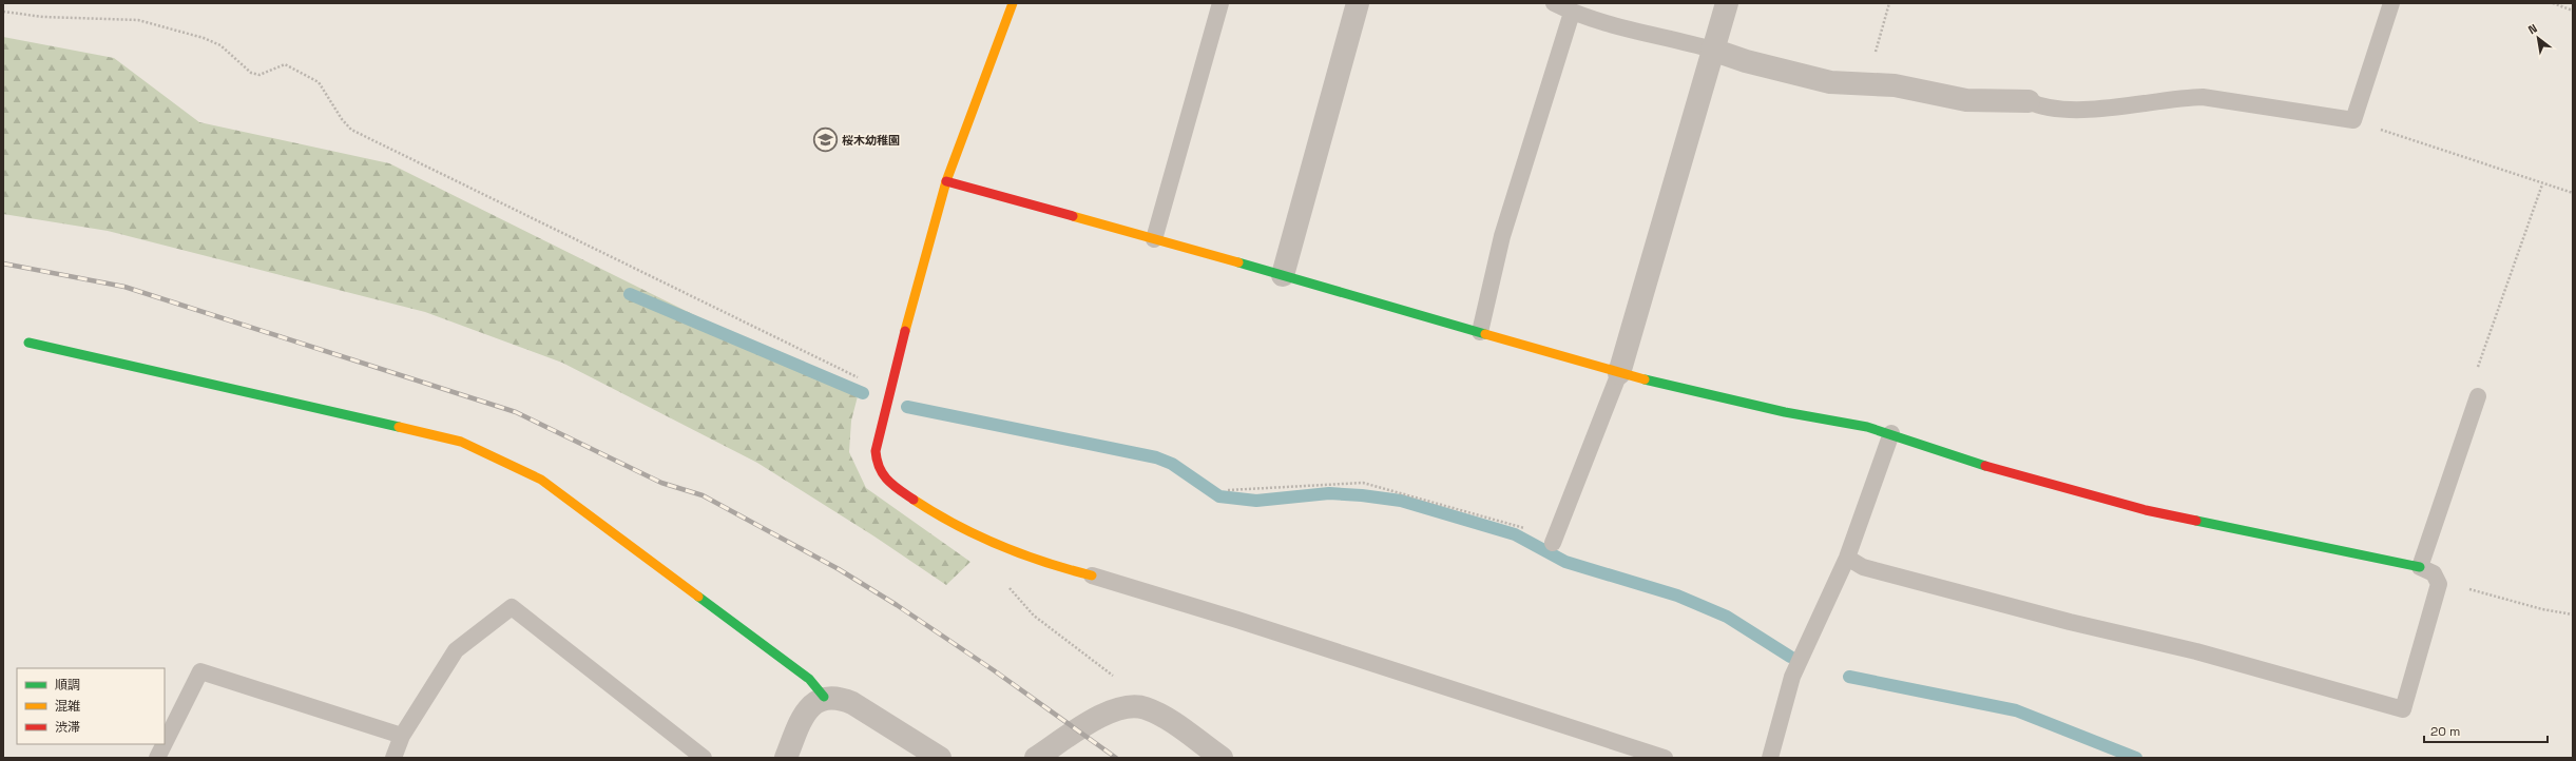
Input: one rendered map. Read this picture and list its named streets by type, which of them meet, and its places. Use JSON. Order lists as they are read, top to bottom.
{
  "places": {
    "school or university": ["桜木幼稚園"]
  },
  "legend": ["順調", "混雑", "渋滞"],
  "scale_bar": "20 m",
  "north": "top left"
}
